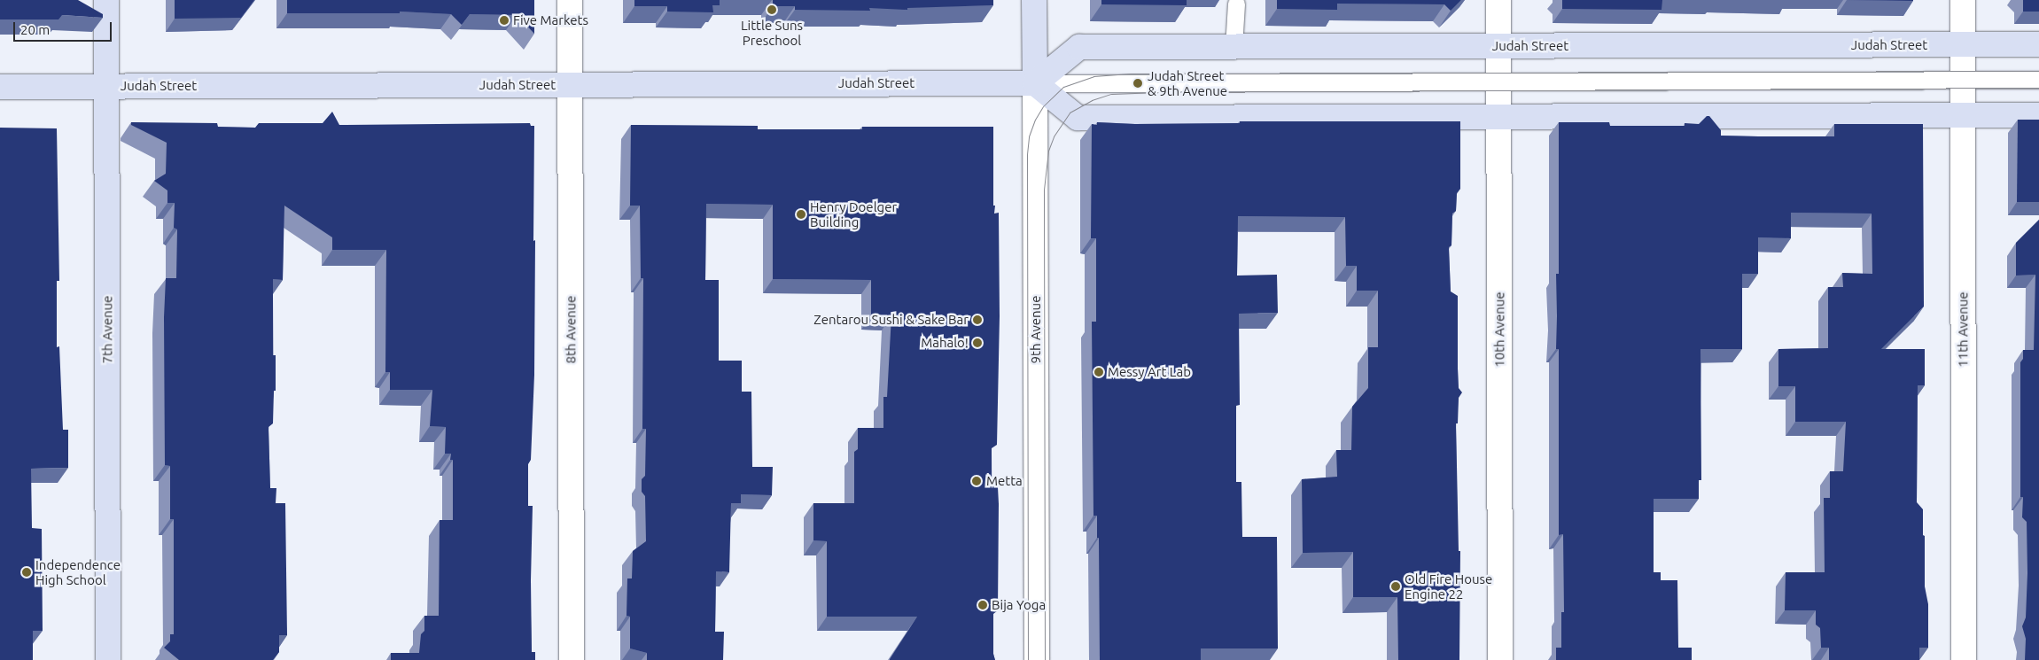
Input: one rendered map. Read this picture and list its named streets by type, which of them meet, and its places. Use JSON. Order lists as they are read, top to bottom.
{
  "streets": {
    "street": [
      "Judah Street",
      "7th Avenue",
      "8th Avenue",
      "9th Avenue",
      "10th Avenue",
      "11th Avenue"
    ]
  },
  "crossings": [
    ["Judah Street", "7th Avenue"],
    ["Judah Street", "8th Avenue"],
    ["Judah Street", "9th Avenue"],
    ["Judah Street", "10th Avenue"],
    ["Judah Street", "11th Avenue"]
  ],
  "places": [
    "Little Suns Preschool",
    "Five Markets",
    "Judah Street & 9th Avenue",
    "Henry Doelger Building",
    "Zentarou Sushi & Sake Bar",
    "Mahalo!",
    "Messy Art Lab",
    "Metta",
    "Independence High School",
    "Old Fire House Engine 22",
    "Bija Yoga"
  ],
  "scale_bar": "20 m"
}
